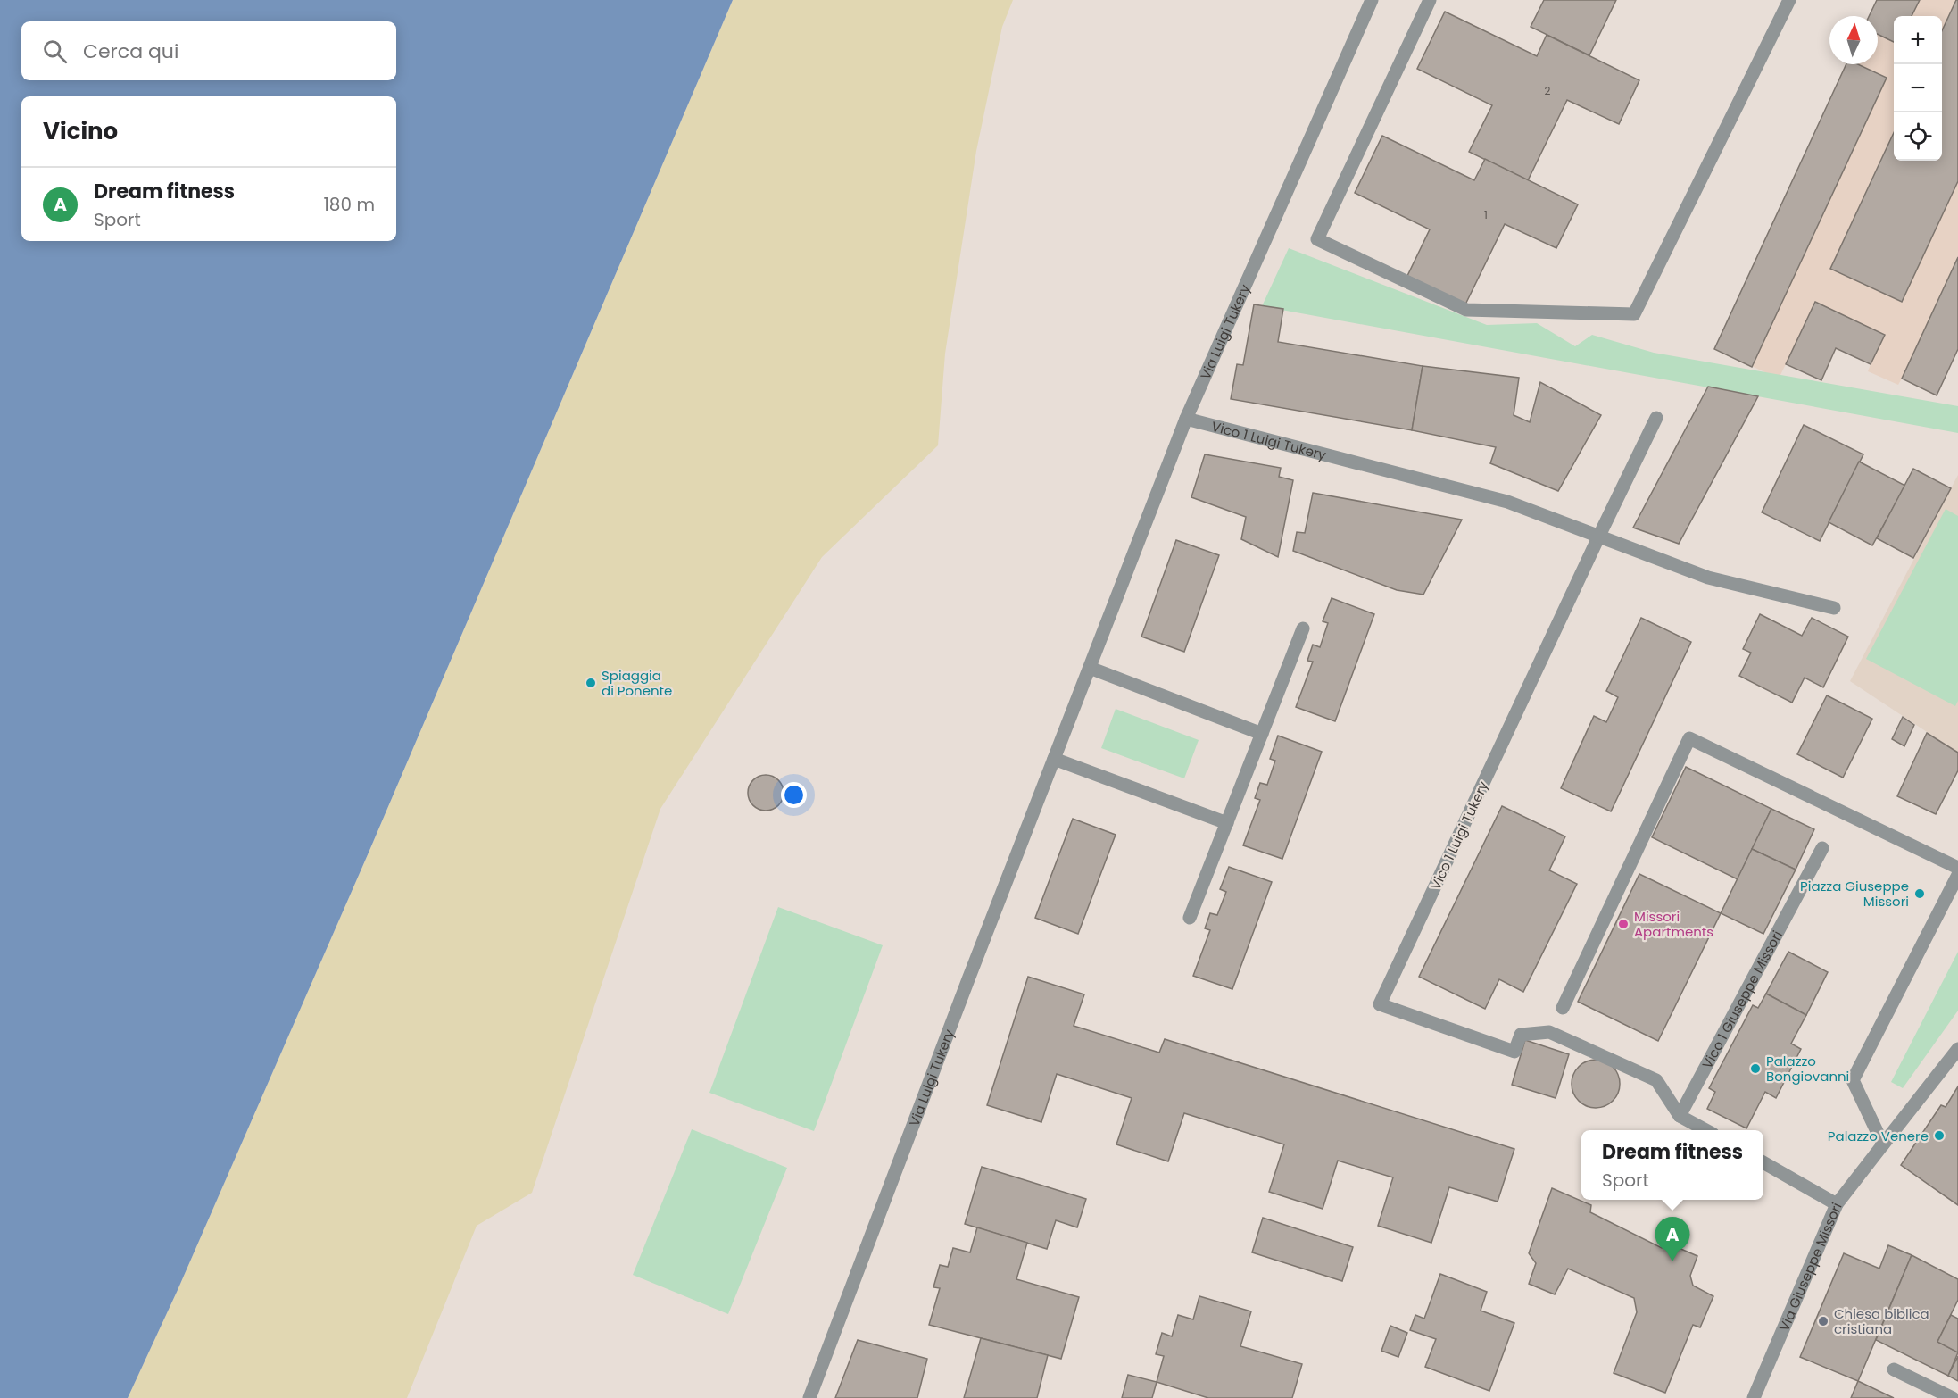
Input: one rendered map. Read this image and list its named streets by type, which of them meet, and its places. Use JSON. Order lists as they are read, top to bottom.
{
  "streets": {
    "street": [
      "Via Luigi Tukery",
      "Vico 1 Luigi Tukery",
      "Vico 1 Giuseppe Missori",
      "Via Giuseppe Missori"
    ]
  },
  "crossings": [
    ["Via Luigi Tukery", "Vico 1 Luigi Tukery"],
    ["Vico 1 Luigi Tukery", "Vico 1 Giuseppe Missori"]
  ],
  "places": [
    "Spiaggia di Ponente",
    "Piazza Giuseppe Missori",
    "Missori Apartments",
    "Palazzo Bongiovanni",
    "Palazzo Venere",
    "Chiesa biblica cristiana"
  ],
  "house_numbers": ["2", "1"],
  "north": "top",
  "page": {
    "map_buttons": ["+", "−"],
    "search": "Cerca qui",
    "heading": "Vicino",
    "list": [
      {
        "mark": "A",
        "name": "Dream fitness",
        "note": "Sport",
        "value": "180 m"
      }
    ],
    "popup": ["Dream fitness", "Sport"],
    "pins": "A"
  }
}
